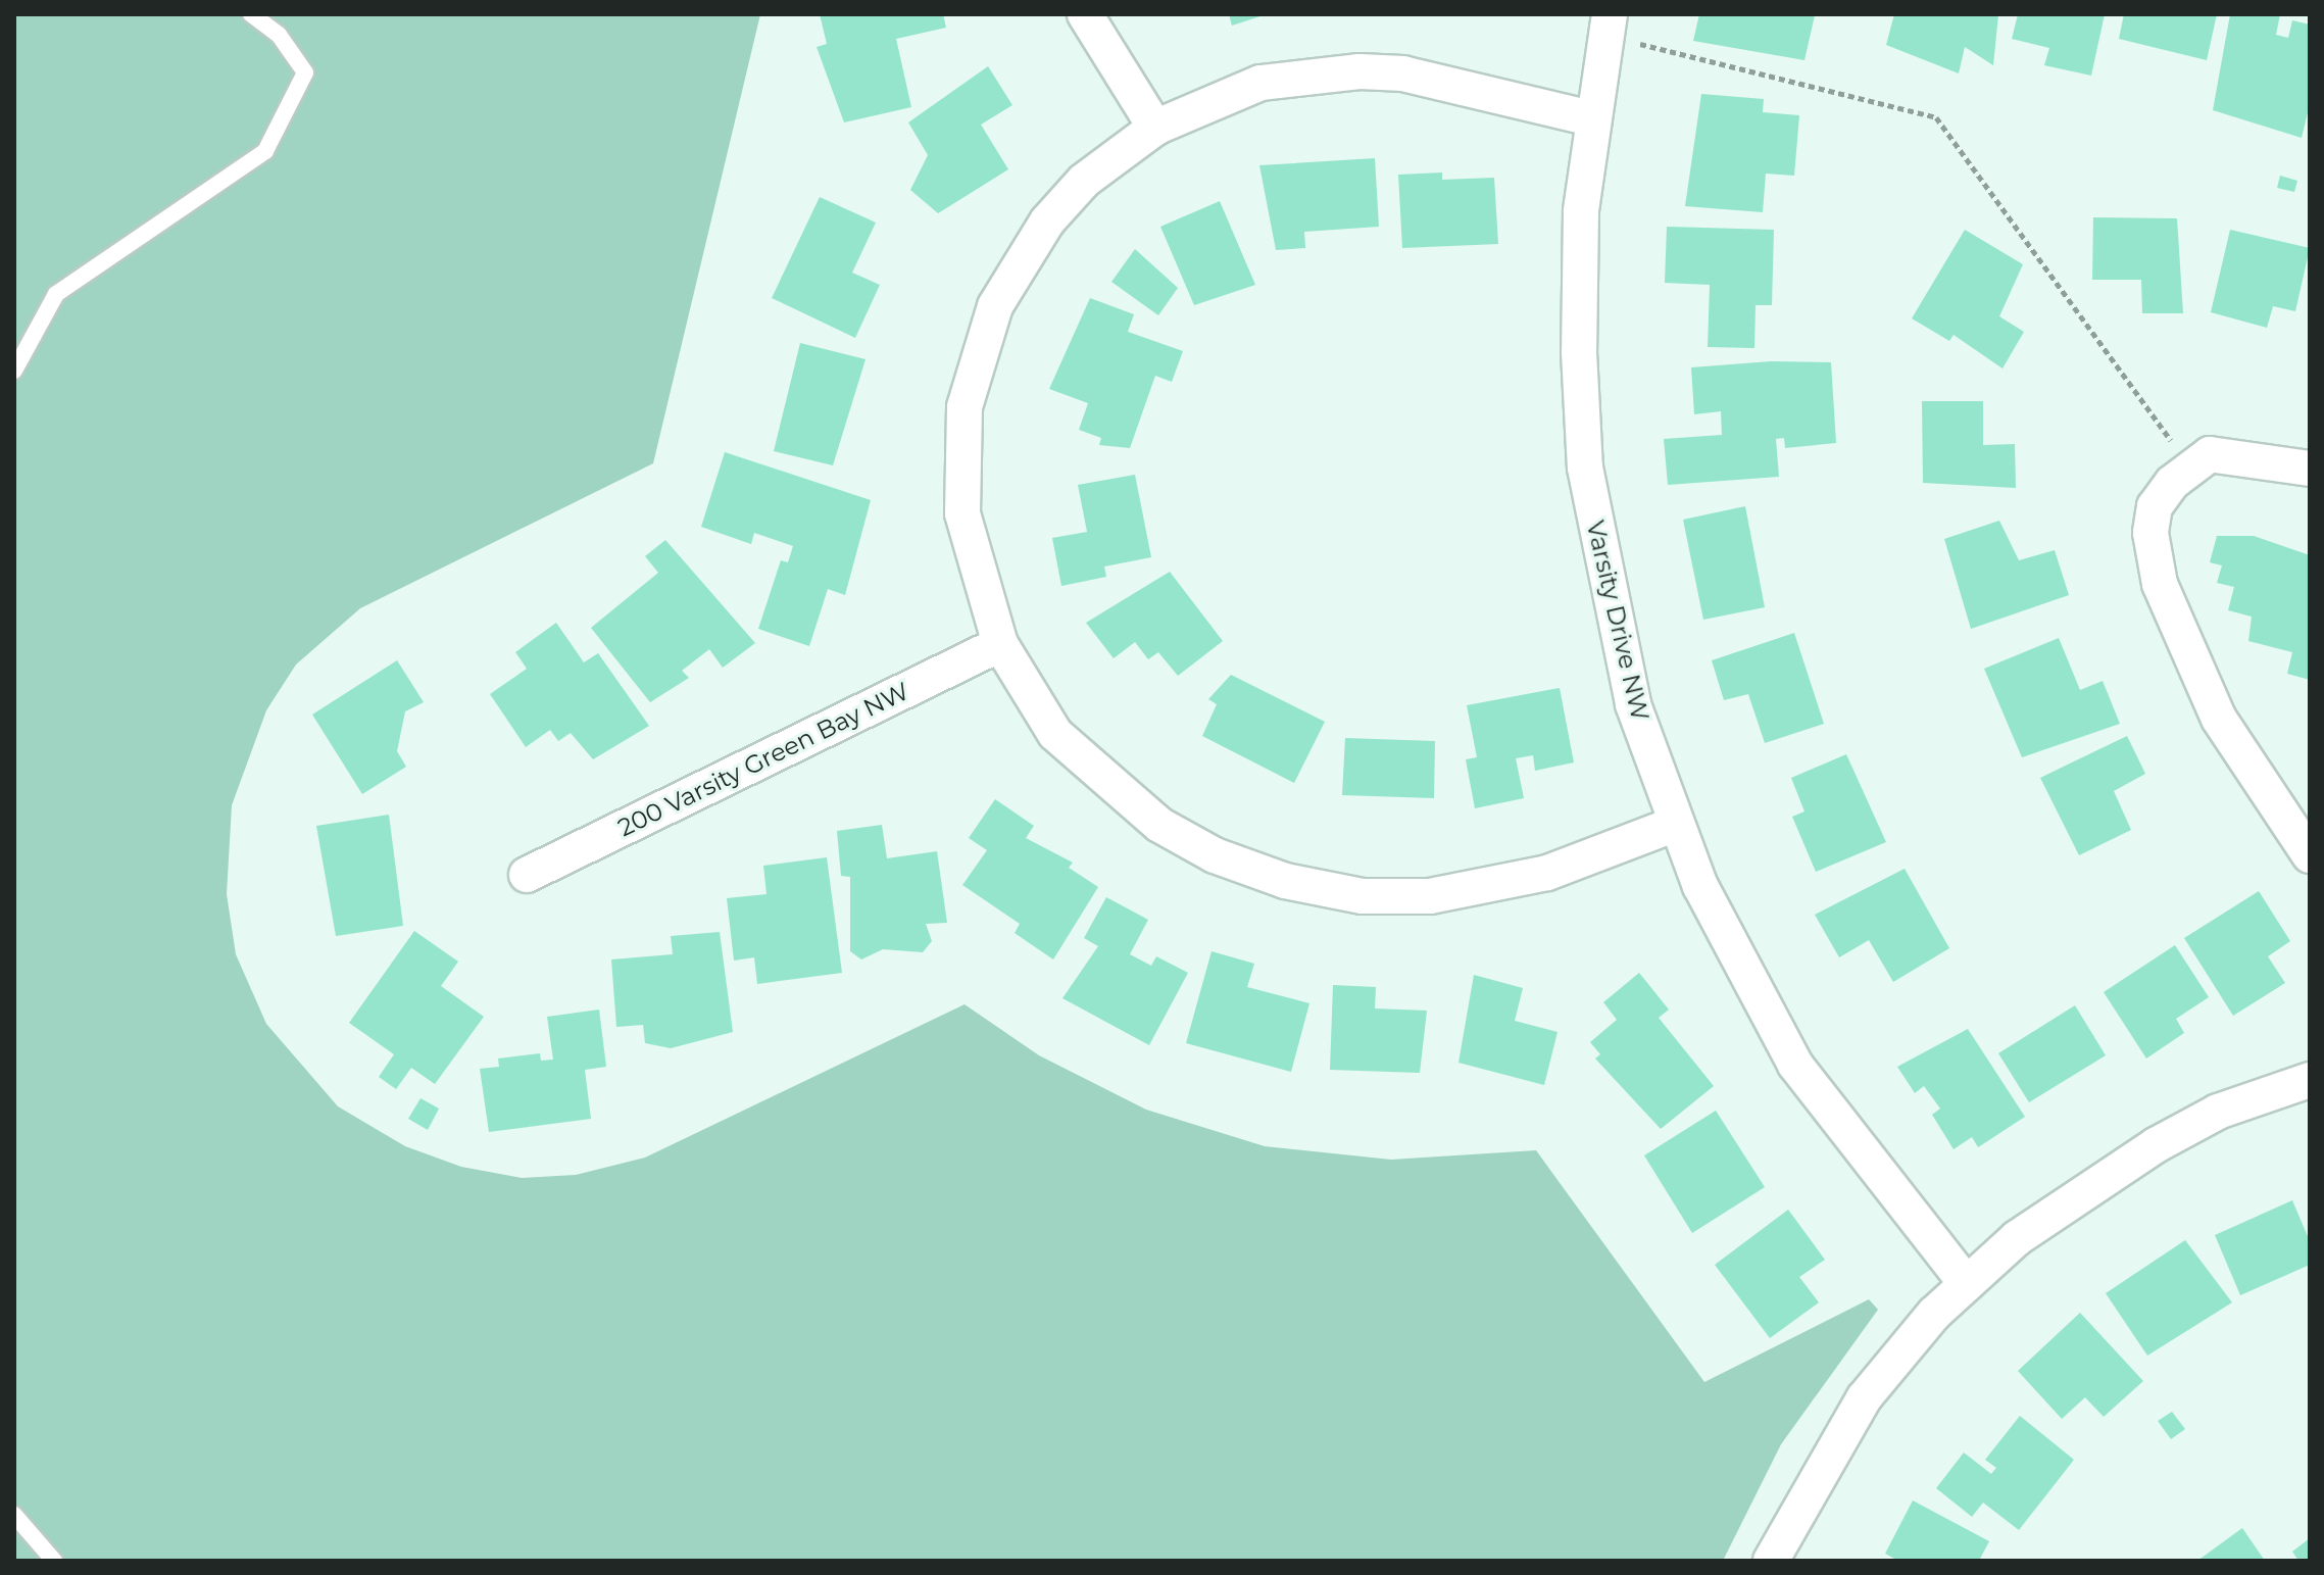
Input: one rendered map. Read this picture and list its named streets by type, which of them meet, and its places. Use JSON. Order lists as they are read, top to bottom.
{
  "streets": {
    "street": ["Varsity Drive NW", "200 Varsity Green Bay NW"]
  }
}
